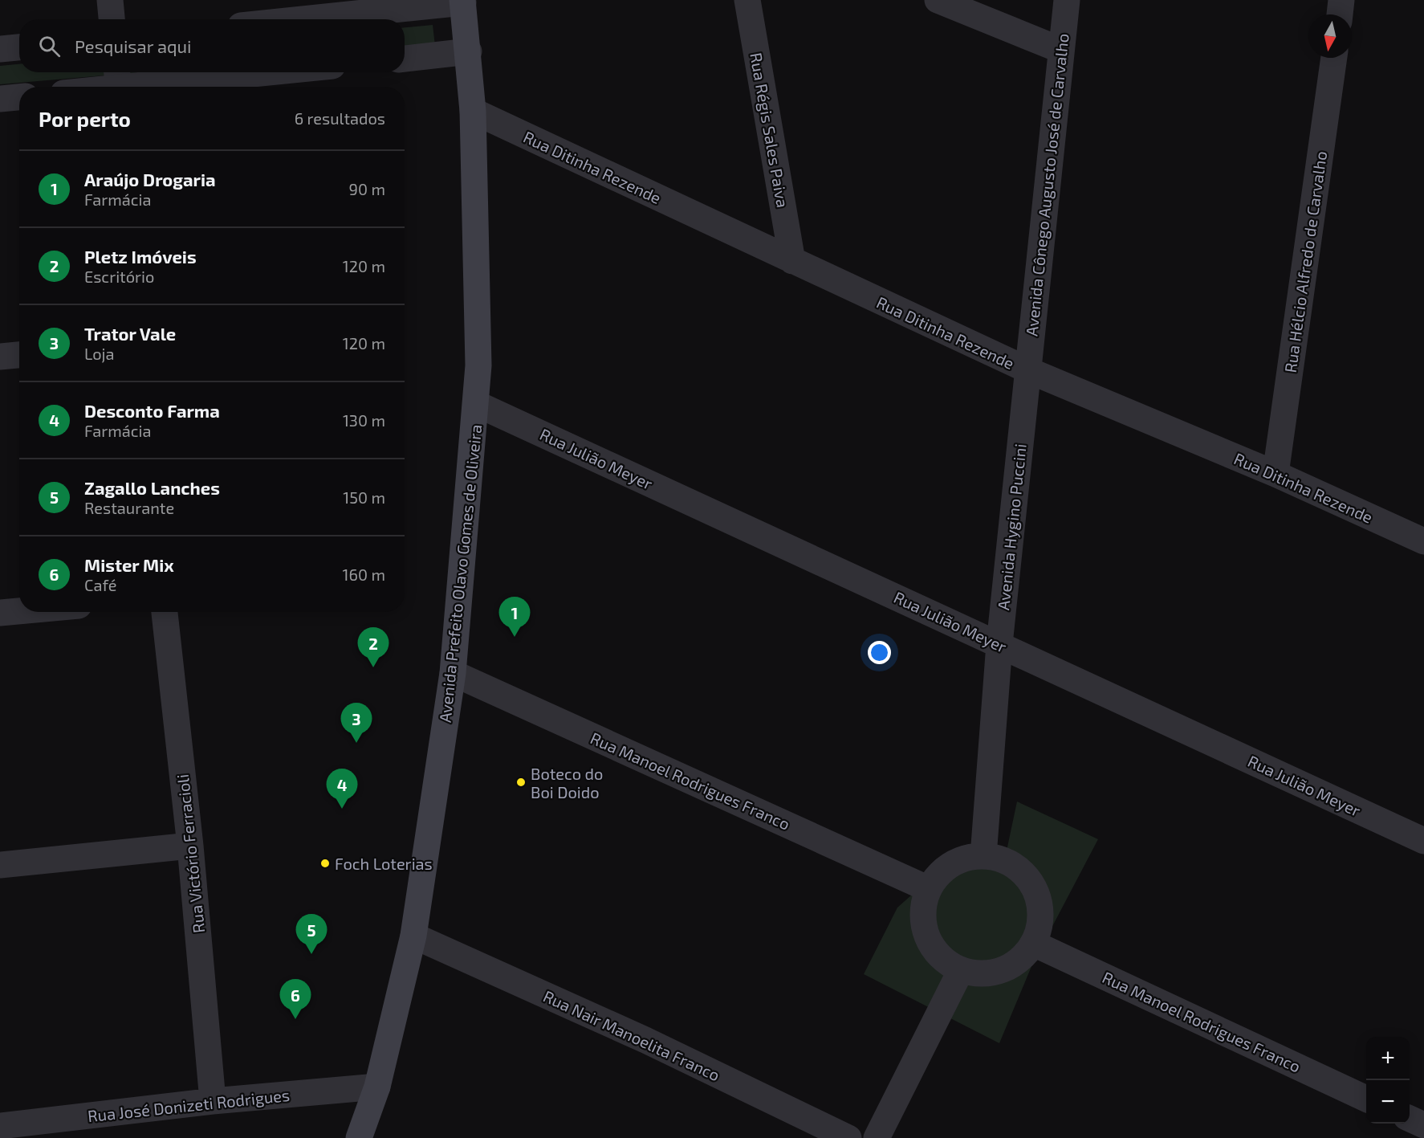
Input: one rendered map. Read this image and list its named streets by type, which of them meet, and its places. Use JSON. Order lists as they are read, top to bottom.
{
  "streets": {
    "main road": ["Avenida Prefeito Olavo Gomes de Oliveira"],
    "street": [
      "Rua Régis Sales Paiva",
      "Rua Ditinha Rezende",
      "Avenida Cônego Augusto José de Carvalho",
      "Rua Hélcio Alfredo de Carvalho",
      "Rua Julião Meyer",
      "Avenida Hygino Puccini",
      "Rua Manoel Rodrigues Franco",
      "Rua Victório Ferracioli",
      "Rua Nair Manoelita Franco",
      "Rua José Donizeti Rodrigues"
    ]
  },
  "crossings": [
    ["Rua Régis Sales Paiva", "Rua Ditinha Rezende"],
    ["Rua Ditinha Rezende", "Avenida Cônego Augusto José de Carvalho"],
    ["Rua Ditinha Rezende", "Rua Hélcio Alfredo de Carvalho"],
    ["Rua Ditinha Rezende", "Avenida Hygino Puccini"],
    ["Rua Ditinha Rezende", "Avenida Prefeito Olavo Gomes de Oliveira"],
    ["Avenida Cônego Augusto José de Carvalho", "Avenida Hygino Puccini"],
    ["Rua Julião Meyer", "Avenida Hygino Puccini"],
    ["Rua Julião Meyer", "Avenida Prefeito Olavo Gomes de Oliveira"],
    ["Avenida Hygino Puccini", "Rua Manoel Rodrigues Franco"],
    ["Avenida Prefeito Olavo Gomes de Oliveira", "Rua Manoel Rodrigues Franco"],
    ["Avenida Prefeito Olavo Gomes de Oliveira", "Rua Nair Manoelita Franco"],
    ["Avenida Prefeito Olavo Gomes de Oliveira", "Rua José Donizeti Rodrigues"],
    ["Rua Victório Ferracioli", "Rua José Donizeti Rodrigues"]
  ],
  "places": ["Boteco do Boi Doido", "Foch Loterias"],
  "north": "bottom",
  "page": {
    "search": "Pesquisar aqui",
    "heading": ["Por perto", "6 resultados"],
    "list": [
      {
        "mark": "1",
        "name": "Araújo Drogaria",
        "note": "Farmácia",
        "value": "90 m"
      },
      {
        "mark": "2",
        "name": "Pletz Imóveis",
        "note": "Escritório",
        "value": "120 m"
      },
      {
        "mark": "3",
        "name": "Trator Vale",
        "note": "Loja",
        "value": "120 m"
      },
      {
        "mark": "4",
        "name": "Desconto Farma",
        "note": "Farmácia",
        "value": "130 m"
      },
      {
        "mark": "5",
        "name": "Zagallo Lanches",
        "note": "Restaurante",
        "value": "150 m"
      },
      {
        "mark": "6",
        "name": "Mister Mix",
        "note": "Café",
        "value": "160 m"
      }
    ],
    "pins": [
      "1",
      "2",
      "3",
      "4",
      "5",
      "6"
    ],
    "map_buttons": ["+", "−"]
  }
}
